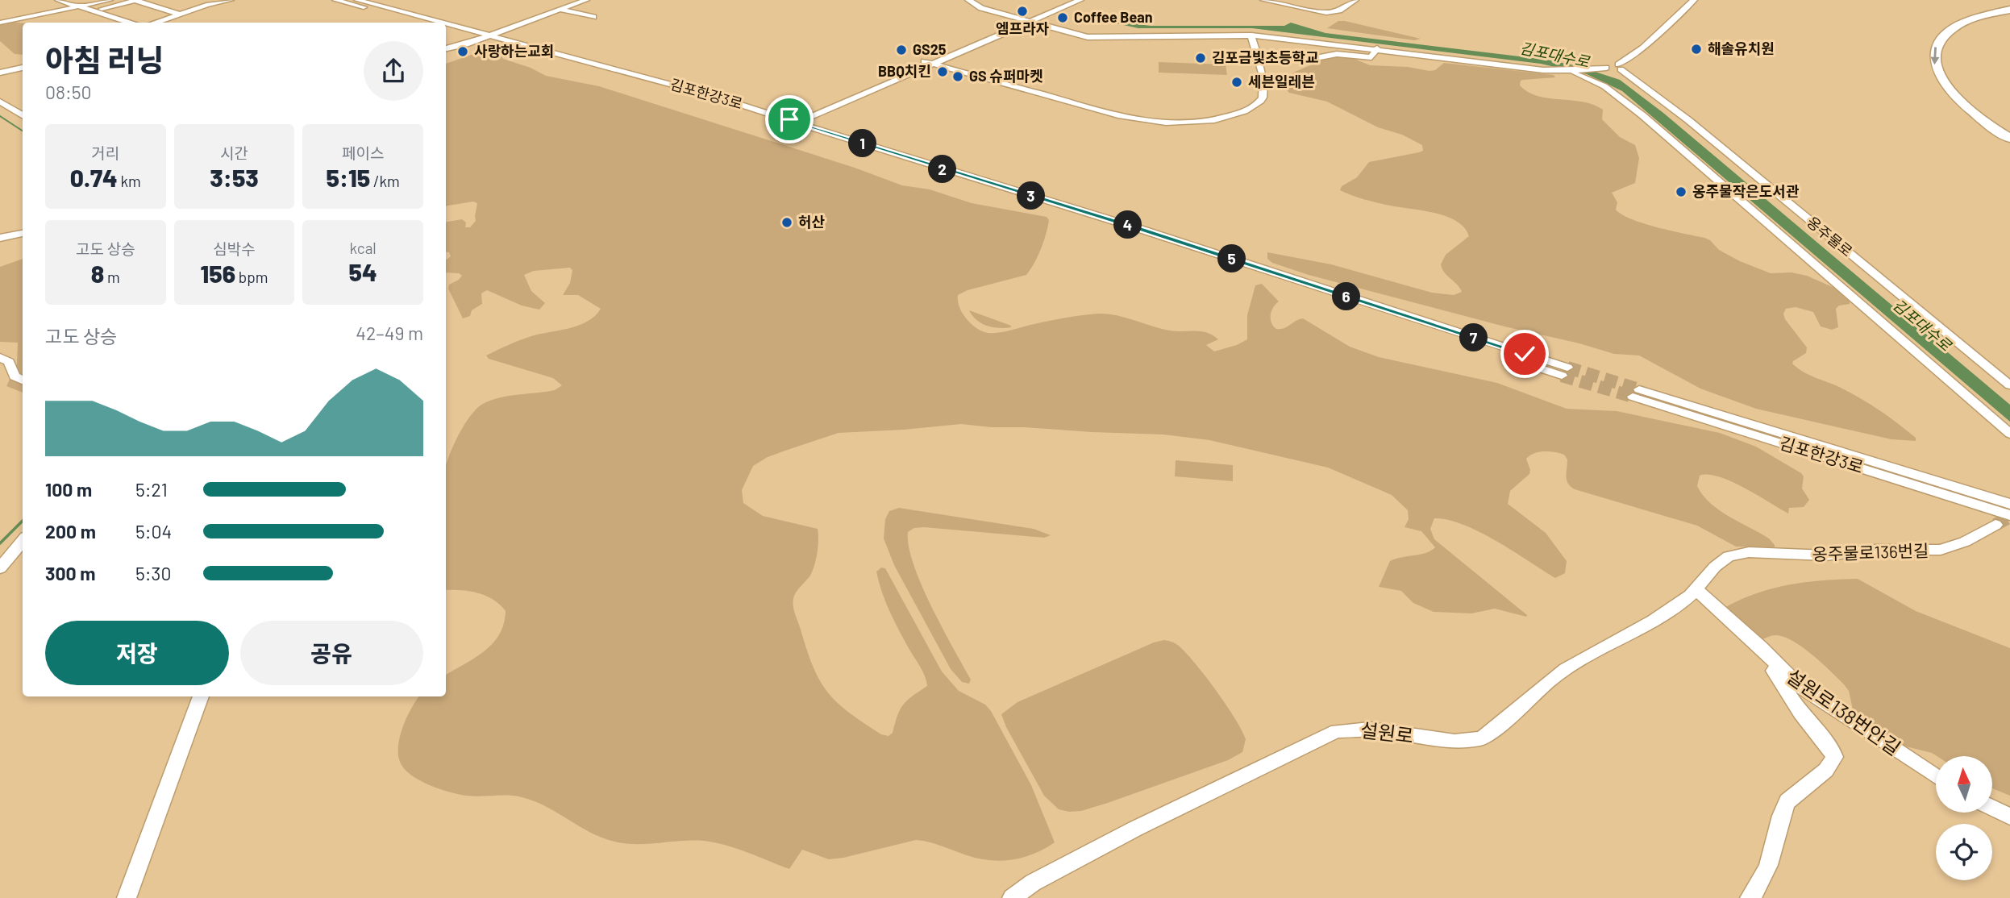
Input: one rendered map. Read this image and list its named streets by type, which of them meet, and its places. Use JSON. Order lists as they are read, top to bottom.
{
  "streets": {
    "street": [
      "김포한강3로",
      "옹주물로",
      "옹주물로136번길",
      "설원로138번안길",
      "설원로"
    ]
  },
  "crossings": [
    ["옹주물로136번길", "설원로"],
    ["설원로138번안길", "설원로"]
  ],
  "water": ["김포대수로"],
  "places": [
    "엠프라자",
    "Coffee Bean",
    "해솔유치원",
    "GS25",
    "사랑하는교회",
    "김포금빛초등학교",
    "BBQ치킨",
    "GS 슈퍼마켓",
    "세븐일레븐",
    "옹주물작은도서관",
    "허산"
  ],
  "north": "top",
  "page": {
    "heading": ["아침 러닝", "08:50"],
    "stats": [
      ["거리", "0.74 km"],
      ["시간", "3:53"],
      ["페이스", "5:15 /km"],
      ["고도 상승", "8 m"],
      ["심박수", "156 bpm"],
      ["kcal", "54"]
    ],
    "pins": [
      "1",
      "2",
      "3",
      "4",
      "5",
      "6",
      "7"
    ],
    "chart": ["고도 상승", "42–49 m"],
    "list": [
      {
        "name": "100 m",
        "note": "5:21"
      },
      {
        "name": "200 m",
        "note": "5:04"
      },
      {
        "name": "300 m",
        "note": "5:30"
      }
    ],
    "buttons": ["저장", "공유"]
  }
}
